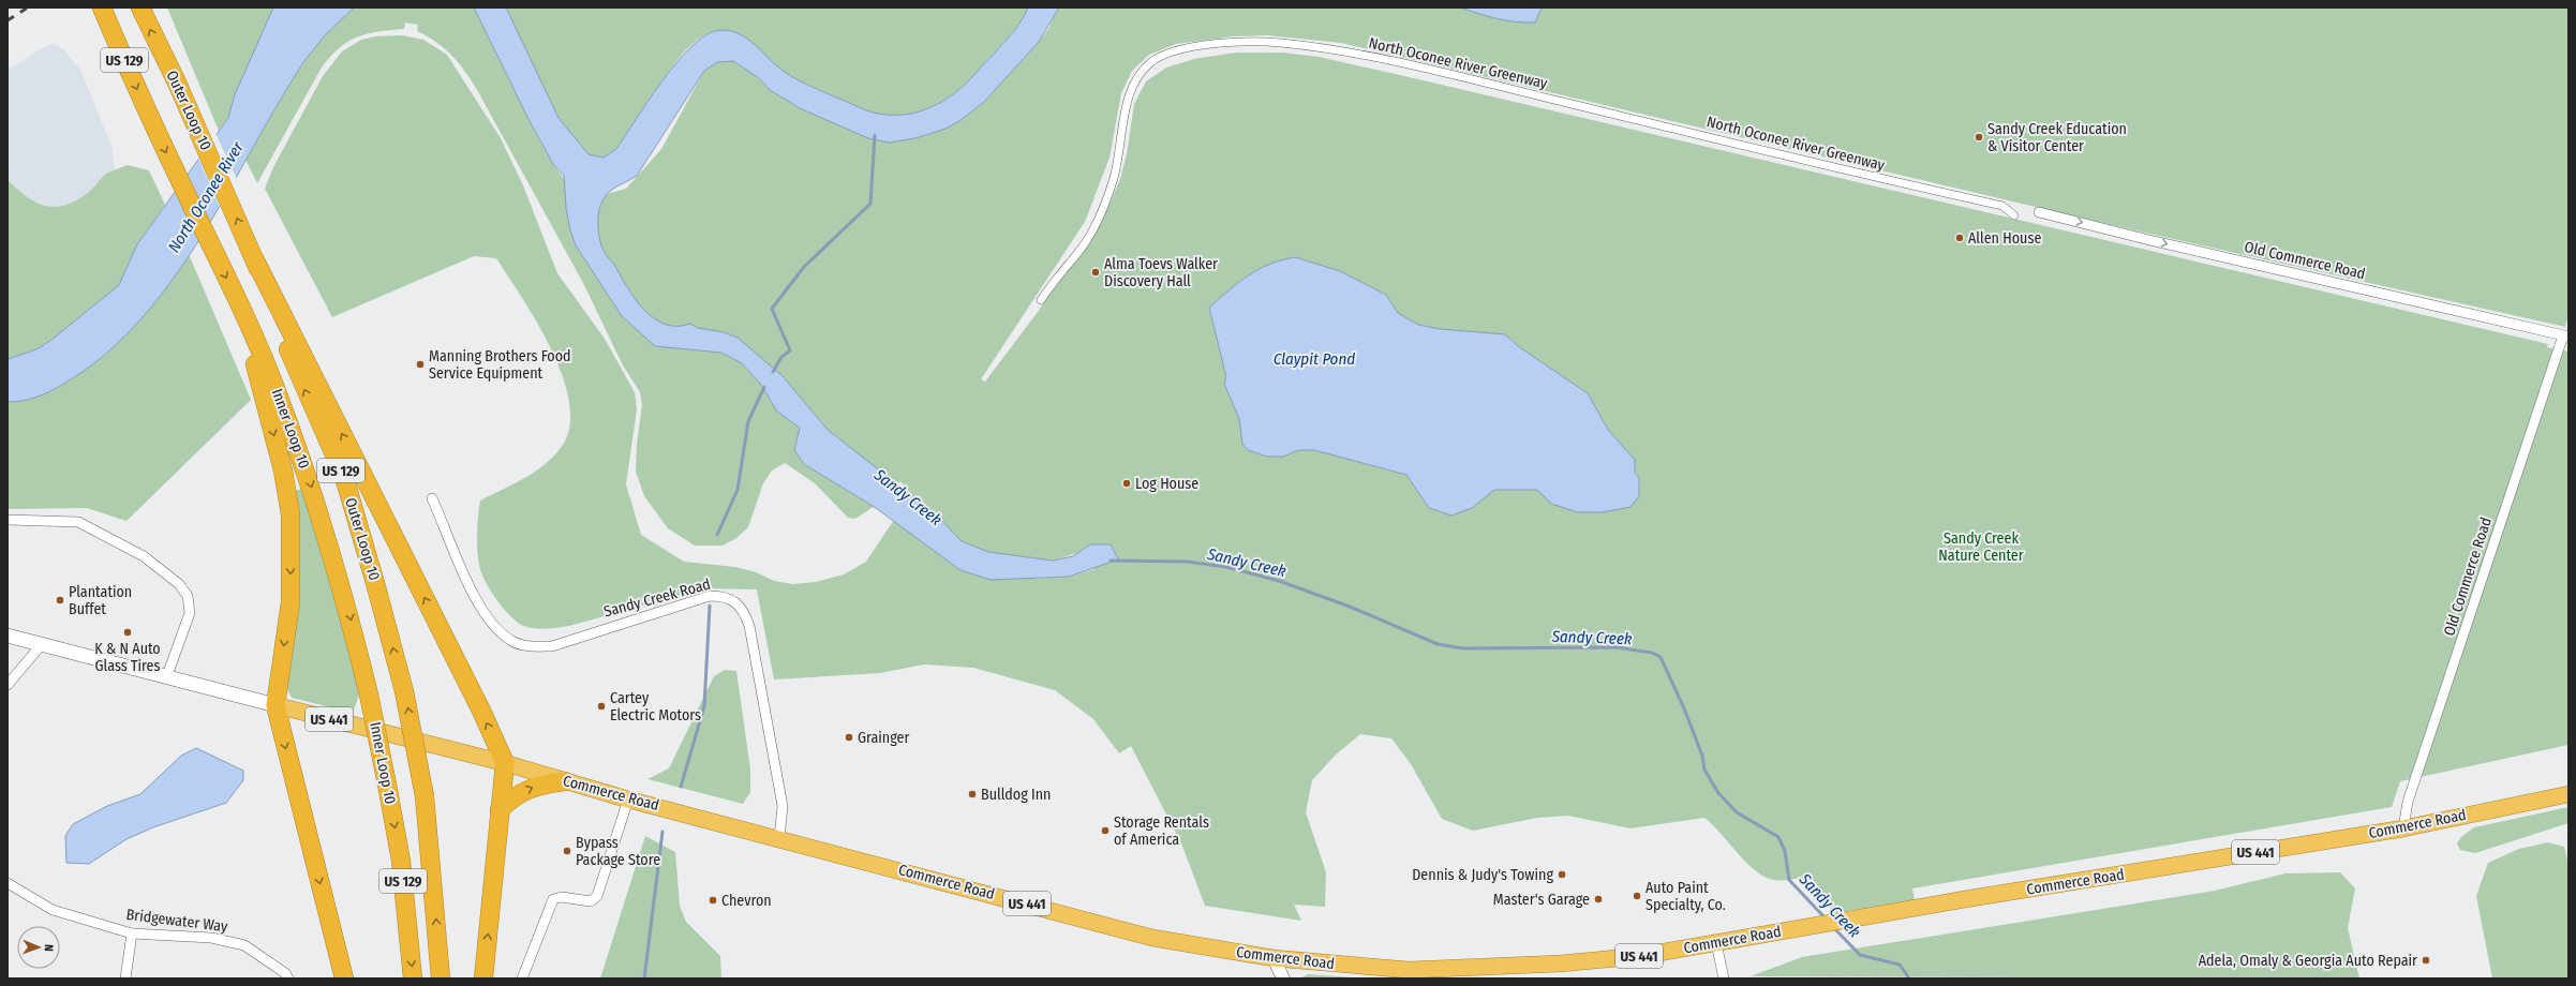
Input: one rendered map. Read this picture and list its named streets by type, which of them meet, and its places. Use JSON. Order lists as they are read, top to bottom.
{
  "streets": {
    "highway": [
      "US 129",
      "Outer Loop 10",
      "Inner Loop 10",
      "US 441",
      "Commerce Road"
    ],
    "street": [
      "North Oconee River Greenway",
      "Old Commerce Road",
      "Sandy Creek Road",
      "Bridgewater Way"
    ]
  },
  "crossings": [
    ["Old Commerce Road", "Commerce Road"],
    ["Sandy Creek Road", "Commerce Road"]
  ],
  "one_way": ["Old Commerce Road"],
  "water": ["North Oconee River", "Claypit Pond", "Sandy Creek"],
  "parks": ["Sandy Creek Nature Center"],
  "places": [
    "Sandy Creek Education & Visitor Center",
    "Allen House",
    "Alma Toevs Walker Discovery Hall",
    "Manning Brothers Food Service Equipment",
    "Log House",
    "Plantation Buffet",
    "K & N Auto Glass Tires",
    "Cartey Electric Motors",
    "Grainger",
    "Bulldog Inn",
    "Storage Rentals of America",
    "Bypass Package Store",
    "Dennis & Judy's Towing",
    "Auto Paint Specialty, Co.",
    "Master's Garage",
    "Chevron",
    "Adela, Omaly & Georgia Auto Repair"
  ],
  "north": "right"
}
